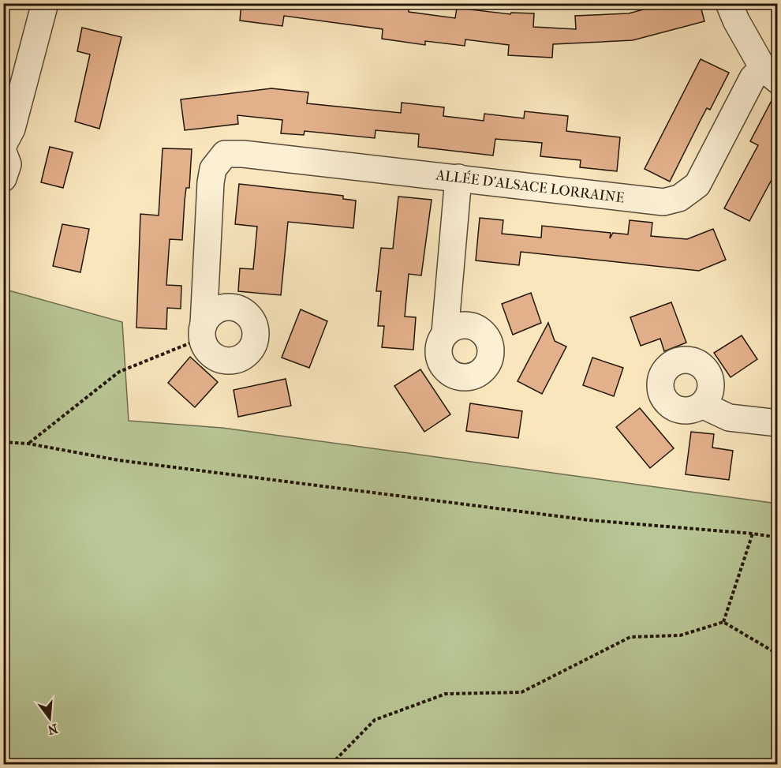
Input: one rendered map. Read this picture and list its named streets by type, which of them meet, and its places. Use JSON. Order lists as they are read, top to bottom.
{
  "streets": {
    "street": ["ALLÉE D'ALSACE LORRAINE"]
  },
  "north": "bottom"
}
